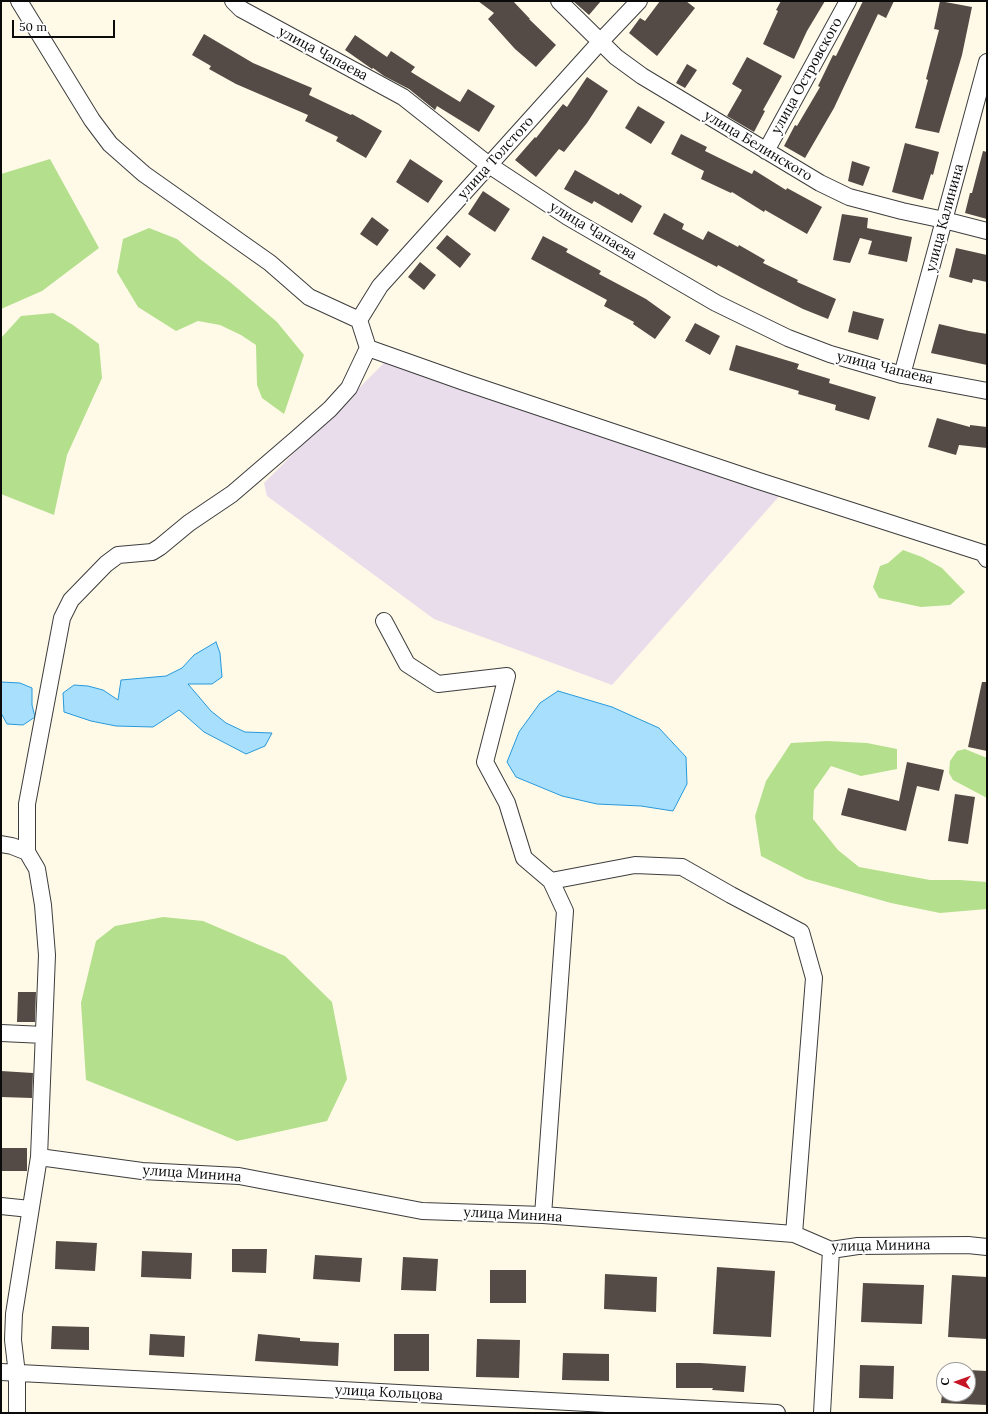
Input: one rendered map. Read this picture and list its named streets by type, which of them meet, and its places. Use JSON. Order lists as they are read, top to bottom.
{
  "streets": {
    "street": [
      "улица Чапаева",
      "улица Островского",
      "улица Белинского",
      "улица Толстого",
      "улица Калинина",
      "улица Минина",
      "улица Кольцова"
    ]
  },
  "crossings": [
    ["улица Чапаева", "улица Толстого"],
    ["улица Чапаева", "улица Калинина"],
    ["улица Островского", "улица Белинского"],
    ["улица Белинского", "улица Толстого"],
    ["улица Белинского", "улица Калинина"]
  ],
  "scale_bar": "50 m",
  "north": "left"
}
